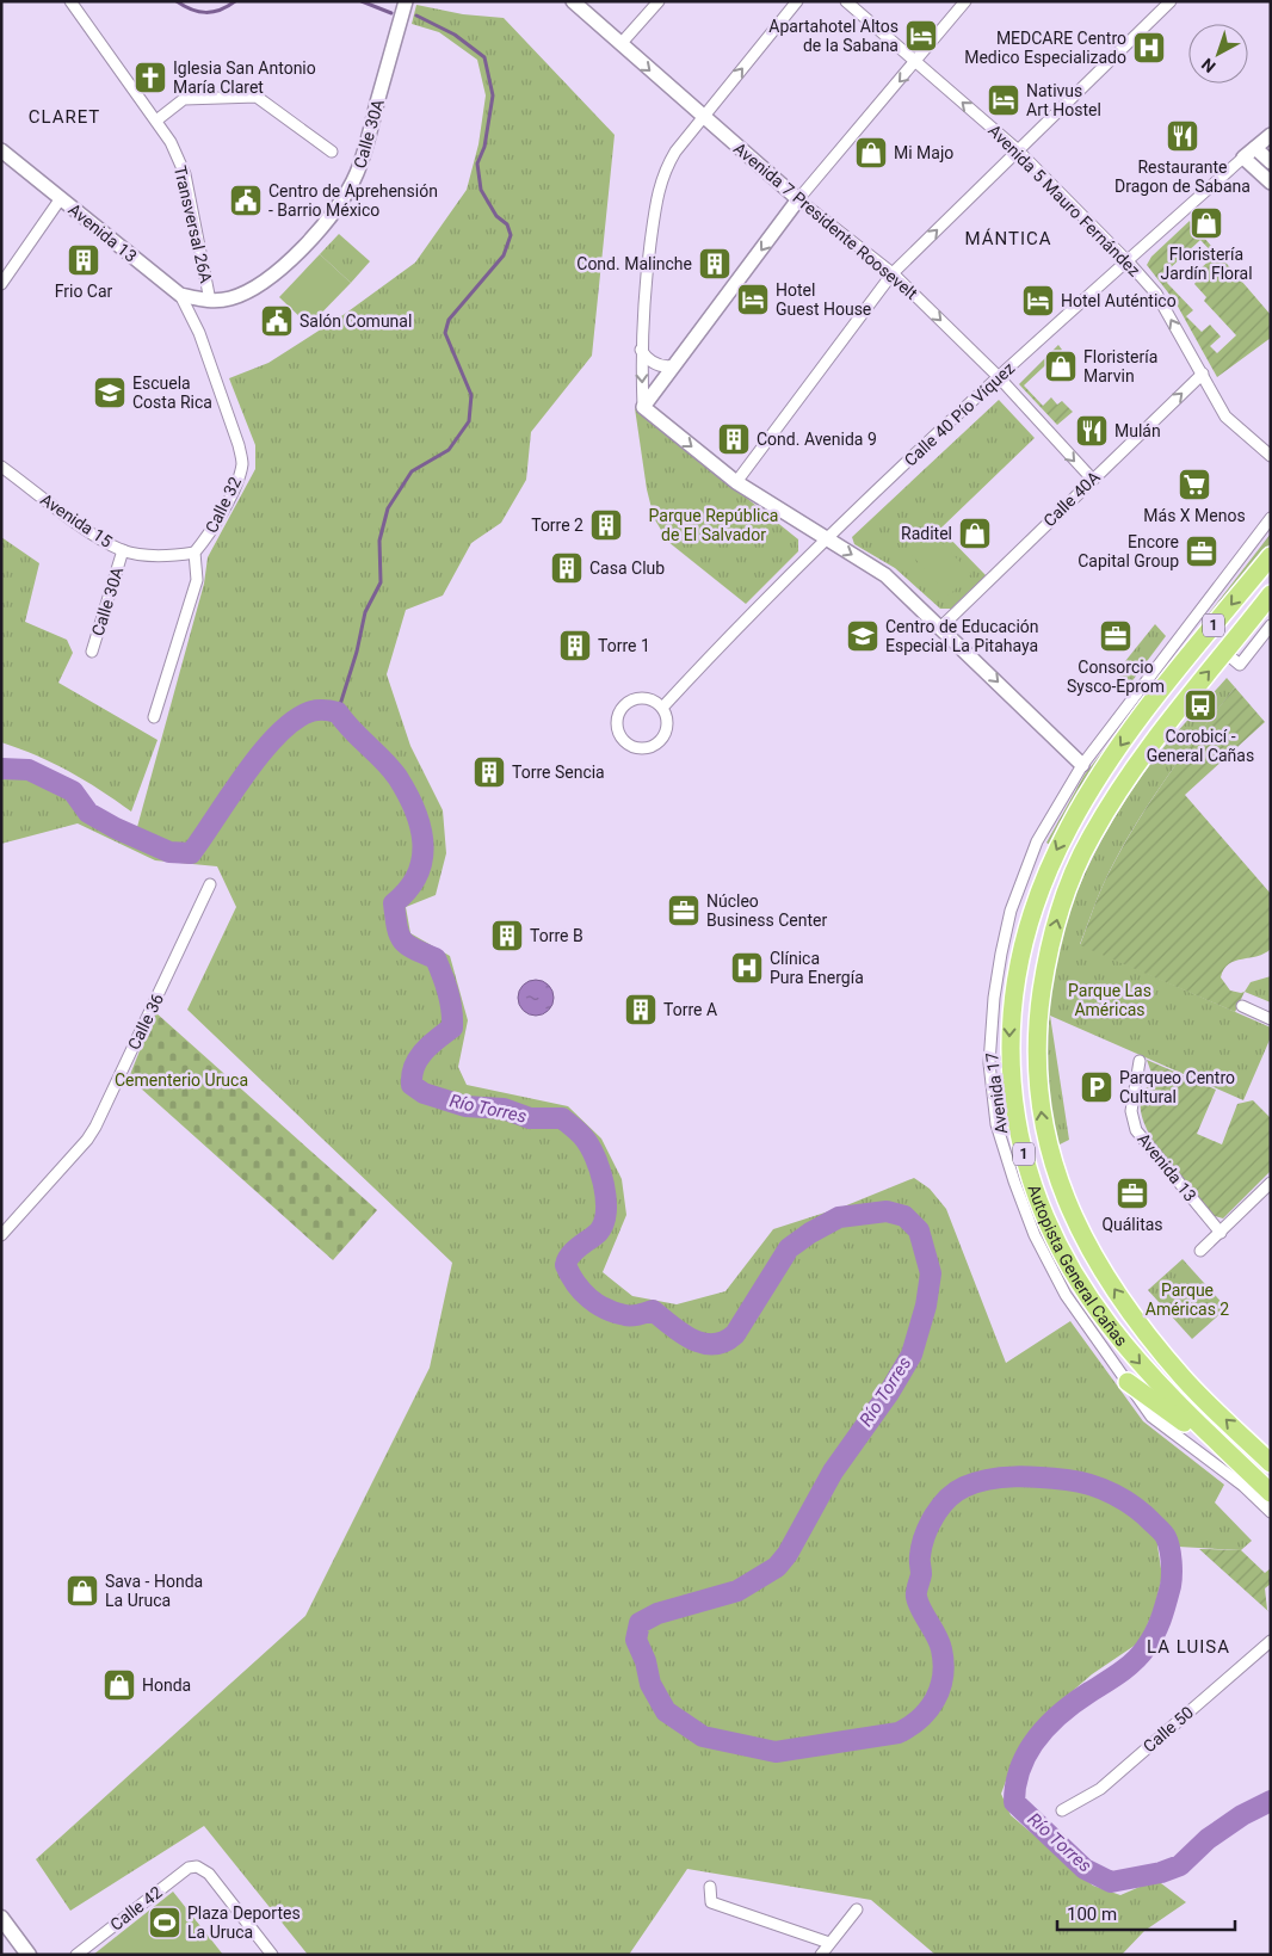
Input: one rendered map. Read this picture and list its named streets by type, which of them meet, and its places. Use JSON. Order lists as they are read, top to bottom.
{
  "streets": {
    "highway": ["1", "Autopista General Cañas"],
    "street": [
      "Calle 30A",
      "Avenida 5 Mauro Fernández",
      "Avenida 7 Presidente Roosevelt",
      "Transversal 26A",
      "Avenida 13",
      "Calle 40 Pío Víquez",
      "Calle 40A",
      "Calle 32",
      "Avenida 15",
      "Calle 36",
      "Avenida 17",
      "Calle 50",
      "Calle 42"
    ]
  },
  "crossings": [
    ["Calle 30A", "Transversal 26A"],
    ["Calle 30A", "Avenida 13"],
    ["Calle 30A", "Avenida 15"],
    ["Avenida 5 Mauro Fernández", "Calle 40 Pío Víquez"],
    ["Avenida 5 Mauro Fernández", "Calle 40A"],
    ["Avenida 7 Presidente Roosevelt", "Calle 40 Pío Víquez"],
    ["Avenida 7 Presidente Roosevelt", "Calle 40A"],
    ["Transversal 26A", "Avenida 13"],
    ["Avenida 13", "Calle 32"],
    ["Calle 32", "Avenida 15"]
  ],
  "one_way": ["Avenida 5 Mauro Fernández", "Avenida 7 Presidente Roosevelt", "Calle 40A"],
  "districts": ["CLARET", "MÁNTICA", "LA LUISA"],
  "water": ["Río Torres"],
  "parks": [
    "Parque República de El Salvador",
    "Parque Las Américas",
    "Cementerio Uruca",
    "Parque Américas 2"
  ],
  "places": {
    "hotel": [
      "Apartahotel Altos de la Sabana",
      "Nativus Art Hostel",
      "Hotel Guest House",
      "Hotel Auténtico"
    ],
    "hospital": ["MEDCARE Centro Medico Especializado", "Clínica Pura Energía"],
    "church": ["Iglesia San Antonio María Claret"],
    "restaurant": ["Restaurante Dragon de Sabana", "Mulán"],
    "shop": [
      "Mi Majo",
      "Floristería Jardín Floral",
      "Floristería Marvin",
      "Raditel",
      "Sava - Honda La Uruca",
      "Honda"
    ],
    "public building": ["Centro de Aprehensión - Barrio México", "Salón Comunal"],
    "building": [
      "Frio Car",
      "Cond. Malinche",
      "Cond. Avenida 9",
      "Torre 2",
      "Casa Club",
      "Torre 1",
      "Torre Sencia",
      "Torre B",
      "Torre A"
    ],
    "school or university": ["Escuela Costa Rica", "Centro de Educación Especial La Pitahaya"],
    "supermarket": ["Más X Menos"],
    "office": [
      "Encore Capital Group",
      "Consorcio Sysco-Eprom",
      "Núcleo Business Center",
      "Quálitas"
    ],
    "bus stop": ["Corobicí - General Cañas"],
    "parking": ["Parqueo Centro Cultural"],
    "sports": ["Plaza Deportes La Uruca"]
  },
  "scale_bar": "100 m",
  "north": "bottom left"
}
